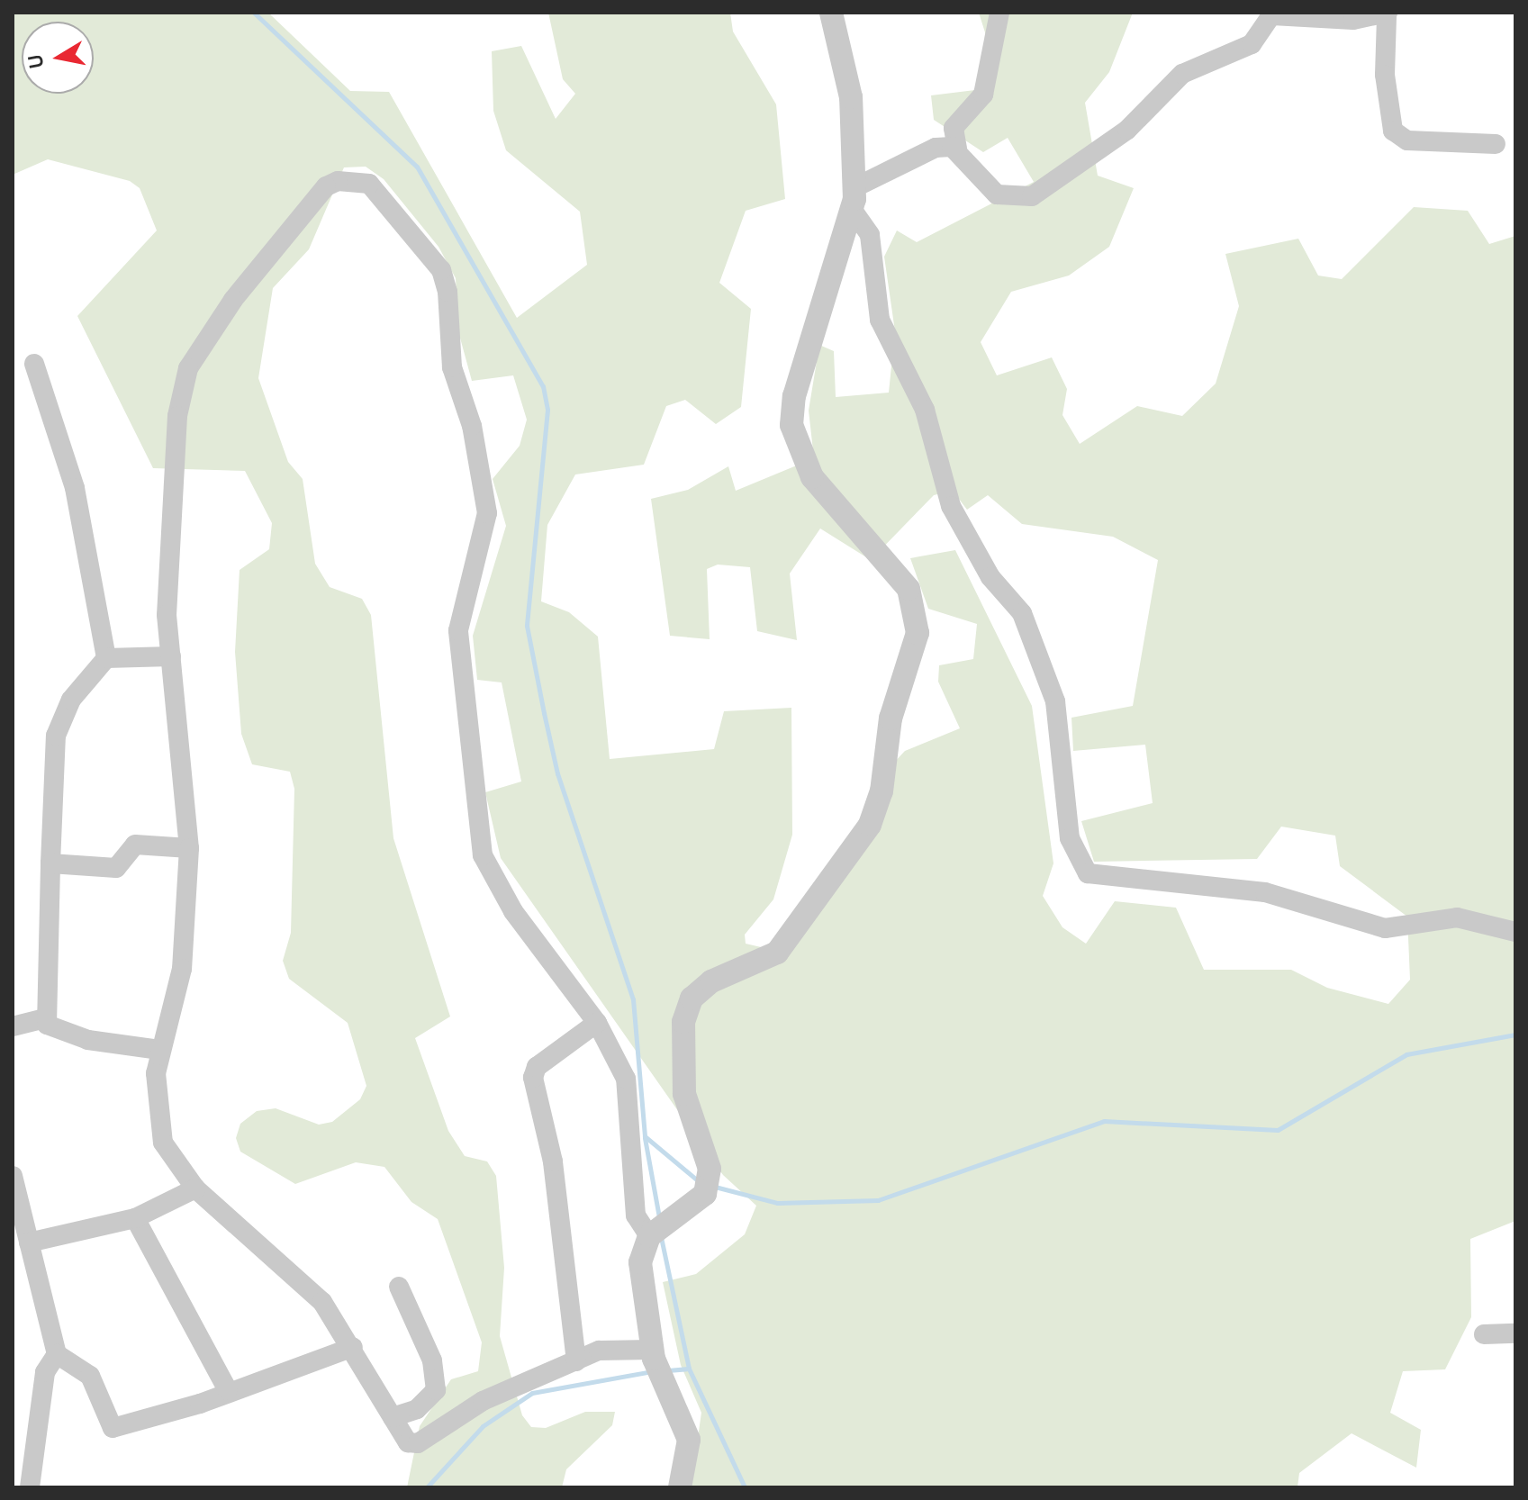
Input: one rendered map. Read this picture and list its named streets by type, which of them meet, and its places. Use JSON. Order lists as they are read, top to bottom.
{
  "north": "left"
}
